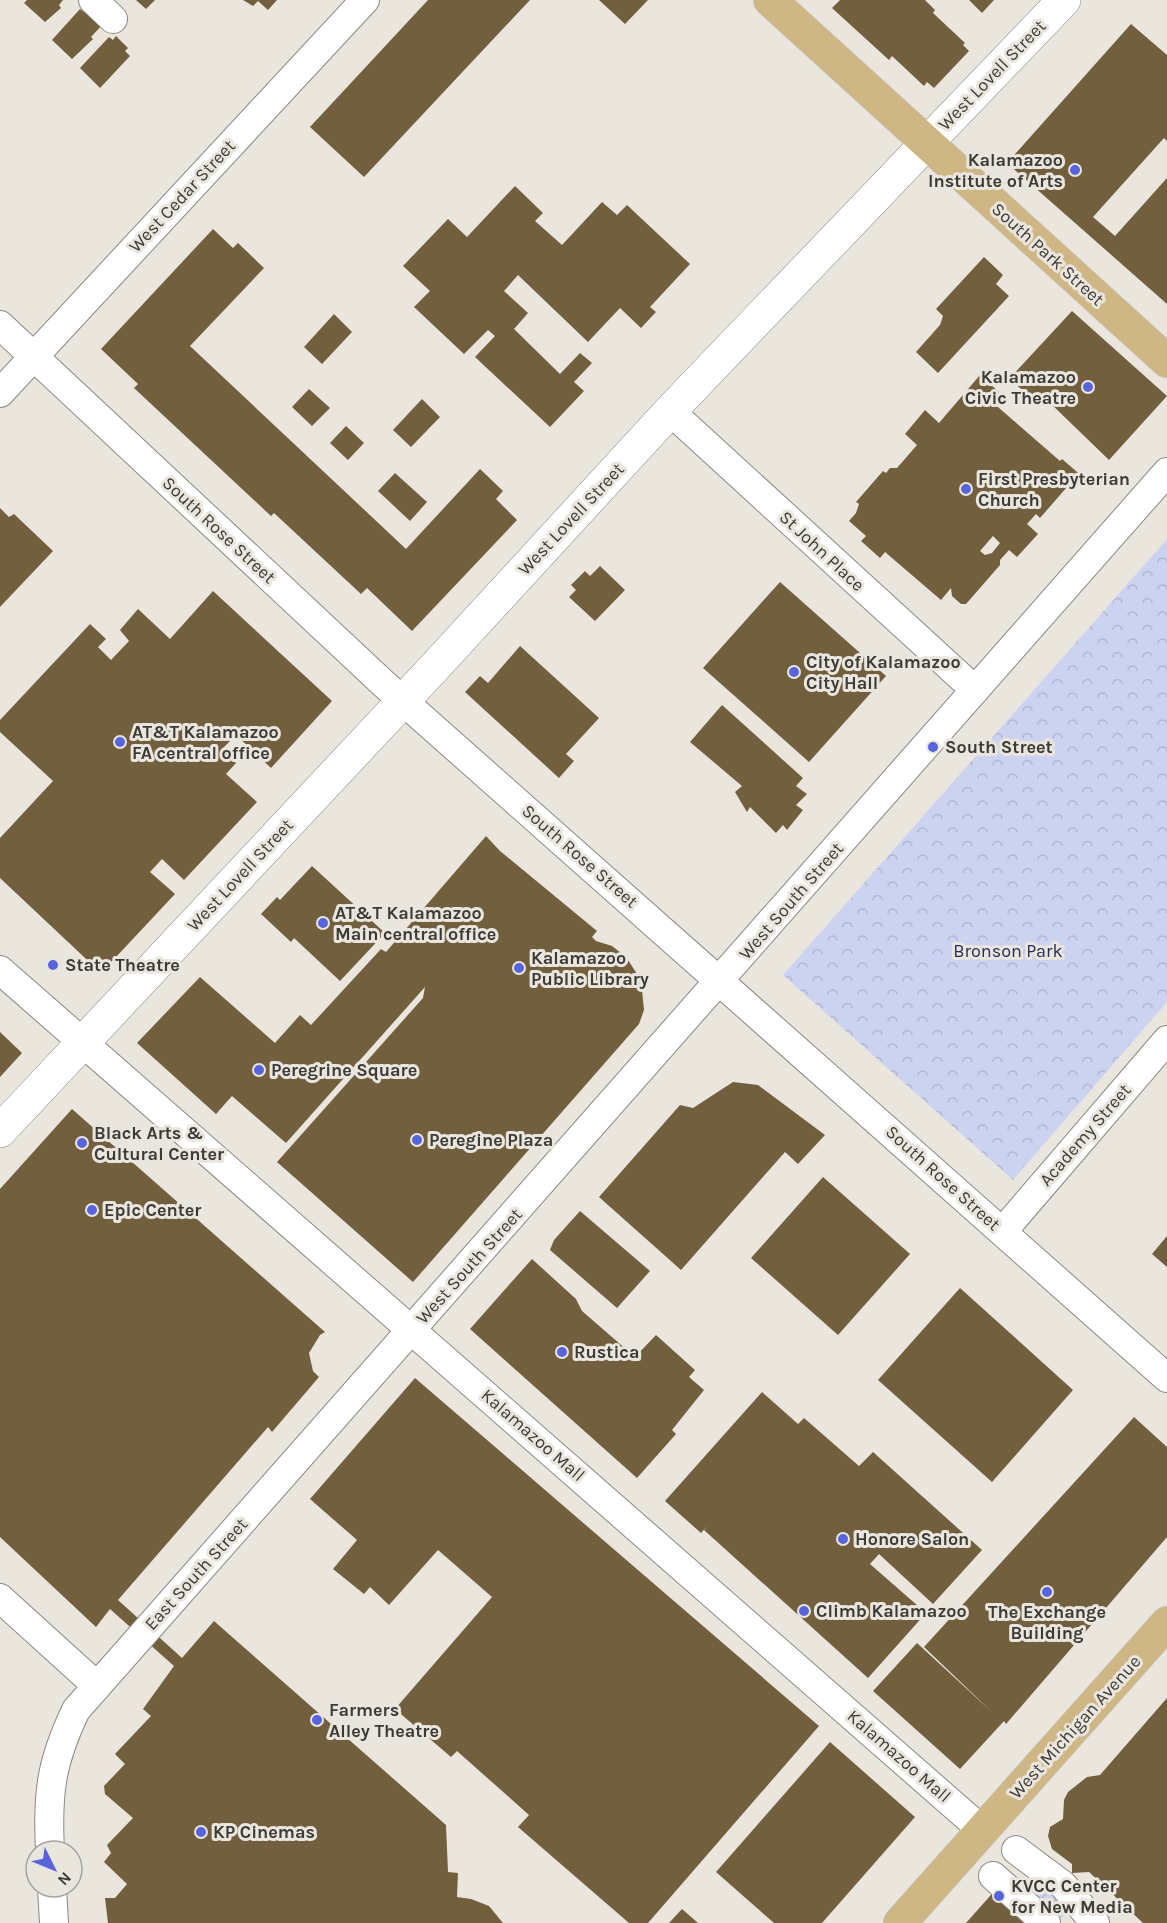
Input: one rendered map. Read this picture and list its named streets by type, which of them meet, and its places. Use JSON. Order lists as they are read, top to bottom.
{
  "streets": {
    "main road": ["South Park Street", "West Michigan Avenue"],
    "street": [
      "West Lovell Street",
      "West Cedar Street",
      "South Rose Street",
      "St John Place",
      "West South Street",
      "Academy Street",
      "Kalamazoo Mall",
      "East South Street"
    ]
  },
  "crossings": [
    ["West Lovell Street", "South Park Street"],
    ["West Lovell Street", "South Rose Street"],
    ["West Lovell Street", "St John Place"],
    ["West Lovell Street", "Kalamazoo Mall"],
    ["West Cedar Street", "South Rose Street"],
    ["South Rose Street", "West South Street"],
    ["South Rose Street", "Academy Street"],
    ["St John Place", "West South Street"],
    ["West South Street", "Kalamazoo Mall"],
    ["West South Street", "East South Street"],
    ["Kalamazoo Mall", "East South Street"],
    ["Kalamazoo Mall", "West Michigan Avenue"]
  ],
  "parks": ["Bronson Park"],
  "places": [
    "Kalamazoo Institute of Arts",
    "Kalamazoo Civic Theatre",
    "First Presbyterian Church",
    "City of Kalamazoo City Hall",
    "AT&T Kalamazoo FA central office",
    "South Street",
    "AT&T Kalamazoo Main central office",
    "State Theatre",
    "Kalamazoo Public Library",
    "Peregrine Square",
    "Peregine Plaza",
    "Black Arts & Cultural Center",
    "Epic Center",
    "Rustica",
    "Honore Salon",
    "The Exchange Building",
    "Climb Kalamazoo",
    "Farmers Alley Theatre",
    "KP Cinemas",
    "KVCC Center for New Media"
  ],
  "north": "bottom right"
}
